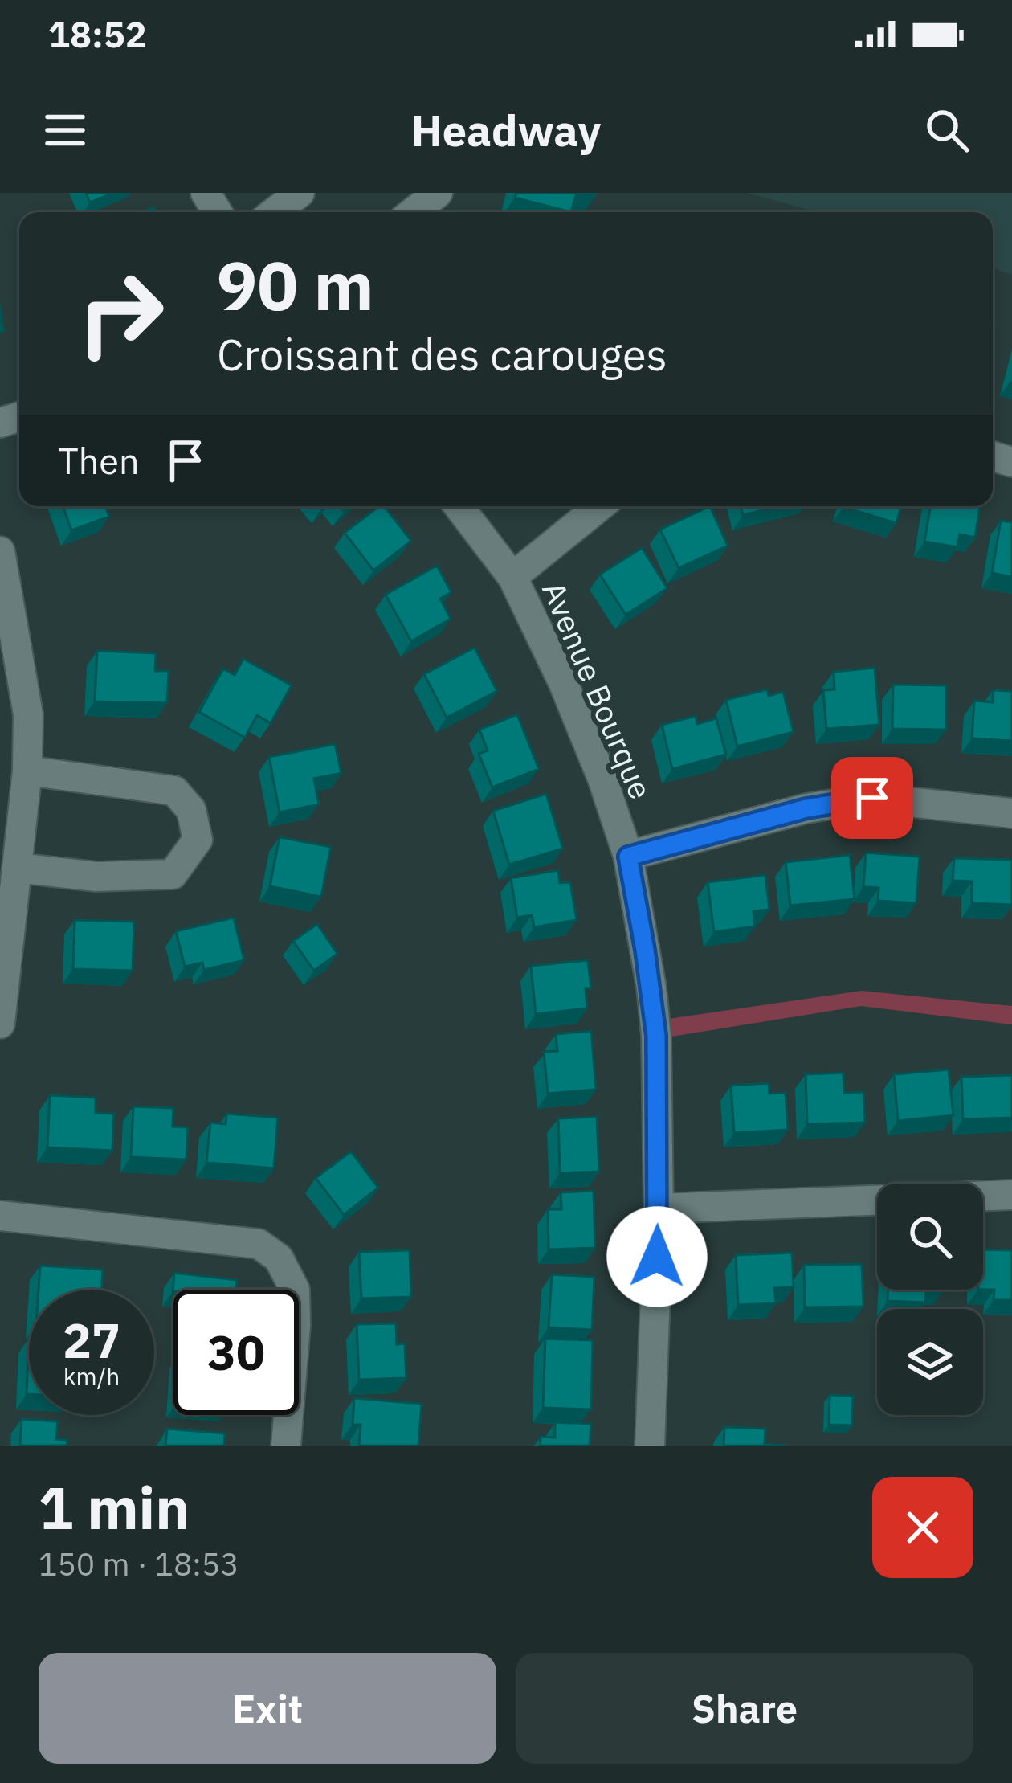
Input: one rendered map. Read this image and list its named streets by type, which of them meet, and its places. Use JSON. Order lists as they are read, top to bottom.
{
  "streets": {
    "street": ["Avenue Bourque"]
  },
  "page": {
    "status": "18:52",
    "header": "Headway",
    "turn": ["90 m", "Croissant des carouges"],
    "then": "Then",
    "speed": "27 km/h",
    "limit": "30",
    "heading": ["1 min", "150 m · 18:53"],
    "buttons": ["Exit", "Share"]
  }
}
